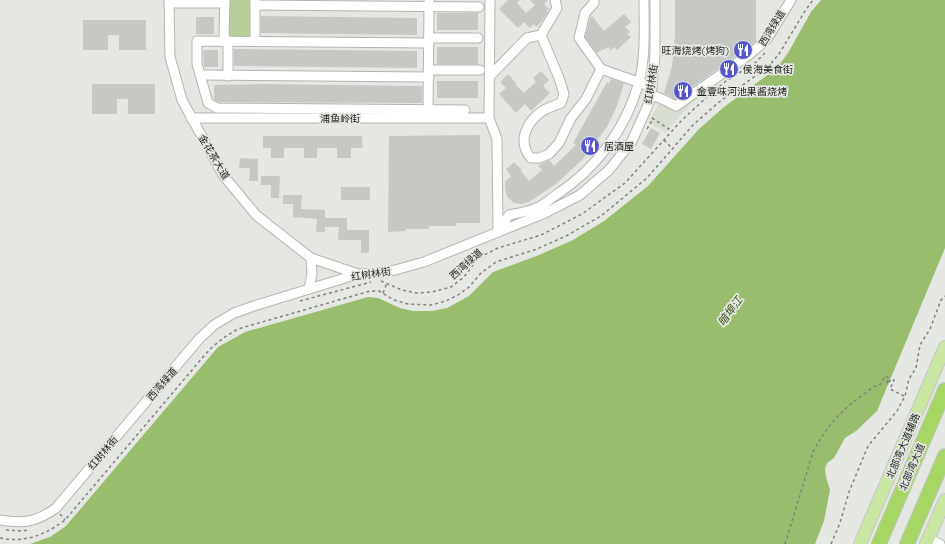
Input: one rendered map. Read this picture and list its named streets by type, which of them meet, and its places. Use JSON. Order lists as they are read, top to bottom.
{
  "streets": {
    "highway": ["北部湾大道"],
    "main road": ["北部湾大道辅路"],
    "street": ["红树林街", "浦鱼岭街", "金花茶大道"],
    "path": ["西湾绿道"]
  },
  "crossings": [
    ["红树林街", "金花茶大道"],
    ["浦鱼岭街", "金花茶大道"]
  ],
  "water": ["暗埠江"],
  "places": {
    "restaurant": [
      "旺海烧烤(烤狗)",
      "侯海美食街",
      "金壹味河池果酱烧烤",
      "居酒屋"
    ]
  }
}
